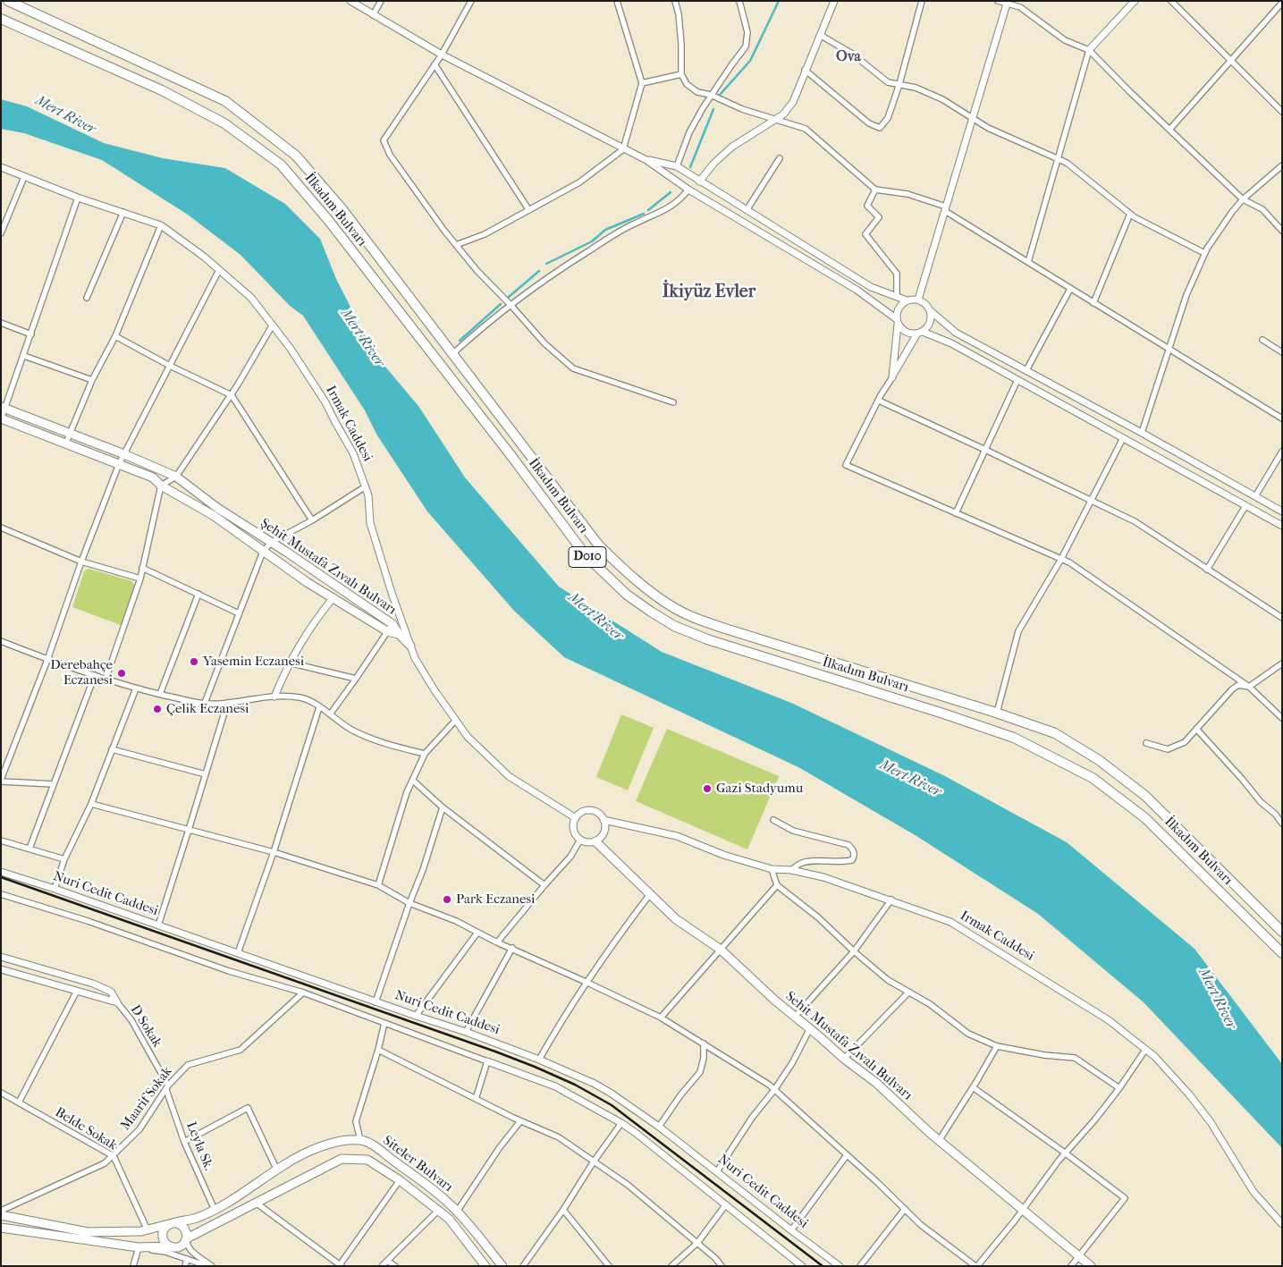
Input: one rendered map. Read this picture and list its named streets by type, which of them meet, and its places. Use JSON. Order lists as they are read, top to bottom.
{
  "streets": {
    "highway": ["İlkadım Bulvarı", "D010"],
    "main road": ["Şehit Mustafa Zıvalı Bulvarı", "Sehit Mustafa Zıvalı Bulvarı", "Siteler Bulvarı"],
    "street": [
      "Irmak Caddesi",
      "Nuri Cedit Caddesi",
      "D Sokak",
      "Maarif Sokak",
      "Belde Sokak",
      "Leyla Sk."
    ]
  },
  "crossings": [
    ["Irmak Caddesi", "Sehit Mustafa Zıvalı Bulvarı"],
    ["D Sokak", "Maarif Sokak"],
    ["D Sokak", "Leyla Sk."],
    ["Maarif Sokak", "Belde Sokak"],
    ["Maarif Sokak", "Leyla Sk."],
    ["Belde Sokak", "Siteler Bulvarı"],
    ["Leyla Sk.", "Siteler Bulvarı"]
  ],
  "districts": ["Ova", "İkiyüz Evler"],
  "water": ["Mert River"],
  "places": [
    "Yasemin Eczanesi",
    "Derebahçe Eczanesi",
    "Çelik Eczanesi",
    "Gazi Stadyumu",
    "Park Eczanesi"
  ]
}
